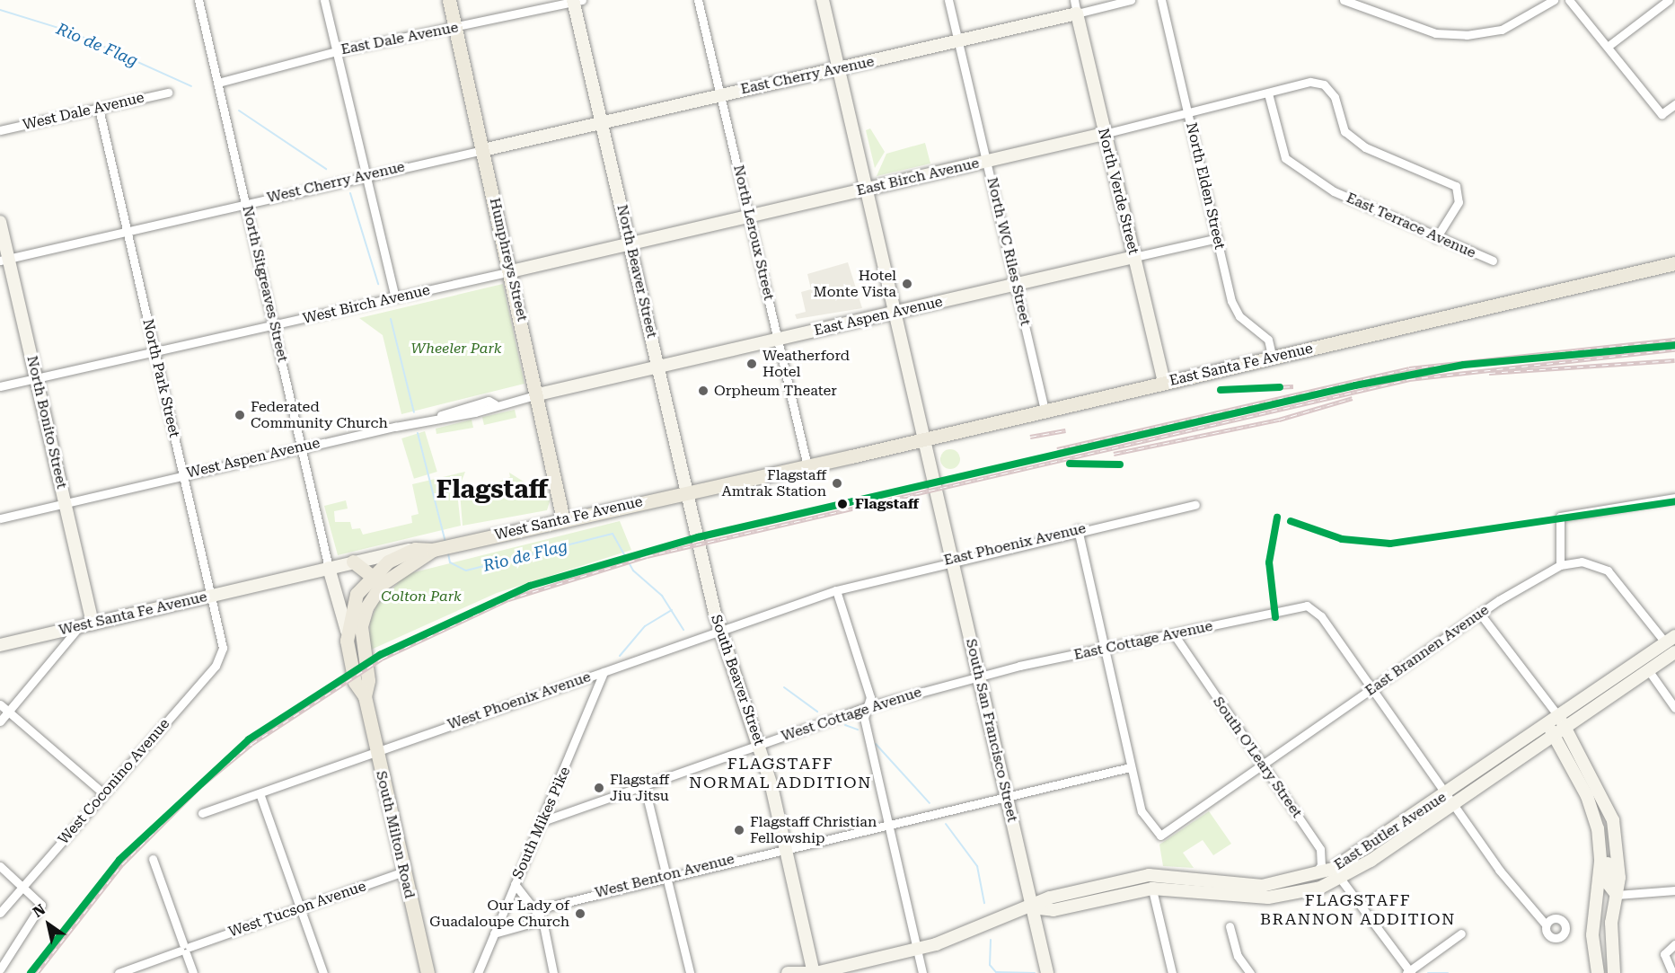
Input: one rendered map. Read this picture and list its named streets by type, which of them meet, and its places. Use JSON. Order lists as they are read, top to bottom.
{
  "streets": {
    "main road": [
      "Humphreys Street",
      "East Santa Fe Avenue",
      "West Santa Fe Avenue",
      "South Milton Road"
    ],
    "street": [
      "East Dale Avenue",
      "East Cherry Avenue",
      "West Dale Avenue",
      "East Birch Avenue",
      "West Cherry Avenue",
      "North Elden Street",
      "North Verde Street",
      "East Terrace Avenue",
      "North Leroux Street",
      "North WC Riles Street",
      "North Beaver Street",
      "North Sitgreaves Street",
      "West Birch Avenue",
      "East Aspen Avenue",
      "North Park Street",
      "North Bonito Street",
      "West Aspen Avenue",
      "East Phoenix Avenue",
      "East Cottage Avenue",
      "East Brannen Avenue",
      "South Beaver Street",
      "West Phoenix Avenue",
      "West Cottage Avenue",
      "South San Francisco Street",
      "South O'Leary Street",
      "West Coconino Avenue",
      "South Mikes Pike",
      "East Butler Avenue",
      "West Benton Avenue",
      "West Tucson Avenue"
    ]
  },
  "crossings": [
    ["East Dale Avenue", "Humphreys Street"],
    ["East Dale Avenue", "North Beaver Street"],
    ["East Dale Avenue", "North Sitgreaves Street"],
    ["East Cherry Avenue", "West Cherry Avenue"],
    ["East Cherry Avenue", "North Verde Street"],
    ["East Cherry Avenue", "North Leroux Street"],
    ["East Cherry Avenue", "North WC Riles Street"],
    ["East Cherry Avenue", "Humphreys Street"],
    ["East Cherry Avenue", "North Beaver Street"],
    ["East Cherry Avenue", "South San Francisco Street"],
    ["West Dale Avenue", "North Park Street"],
    ["East Birch Avenue", "North Elden Street"],
    ["East Birch Avenue", "North Verde Street"],
    ["East Birch Avenue", "East Terrace Avenue"],
    ["East Birch Avenue", "North Leroux Street"],
    ["East Birch Avenue", "North WC Riles Street"],
    ["East Birch Avenue", "Humphreys Street"],
    ["East Birch Avenue", "North Beaver Street"],
    ["East Birch Avenue", "West Birch Avenue"],
    ["East Birch Avenue", "South San Francisco Street"],
    ["West Cherry Avenue", "Humphreys Street"],
    ["West Cherry Avenue", "North Sitgreaves Street"],
    ["West Cherry Avenue", "North Park Street"],
    ["West Cherry Avenue", "North Bonito Street"],
    ["North Elden Street", "East Aspen Avenue"],
    ["North Elden Street", "East Santa Fe Avenue"],
    ["North Verde Street", "East Aspen Avenue"],
    ["North Verde Street", "East Santa Fe Avenue"],
    ["North Leroux Street", "East Aspen Avenue"],
    ["North Leroux Street", "East Santa Fe Avenue"],
    ["North Leroux Street", "West Santa Fe Avenue"],
    ["North WC Riles Street", "East Aspen Avenue"],
    ["North WC Riles Street", "East Santa Fe Avenue"],
    ["Humphreys Street", "West Birch Avenue"],
    ["Humphreys Street", "East Aspen Avenue"],
    ["Humphreys Street", "West Aspen Avenue"],
    ["Humphreys Street", "West Santa Fe Avenue"],
    ["North Beaver Street", "East Aspen Avenue"],
    ["North Beaver Street", "West Santa Fe Avenue"],
    ["North Beaver Street", "South Beaver Street"],
    ["North Sitgreaves Street", "West Birch Avenue"],
    ["North Sitgreaves Street", "West Aspen Avenue"],
    ["North Sitgreaves Street", "West Santa Fe Avenue"],
    ["West Birch Avenue", "North Park Street"],
    ["West Birch Avenue", "North Bonito Street"],
    ["East Aspen Avenue", "West Aspen Avenue"],
    ["East Aspen Avenue", "South San Francisco Street"],
    ["East Santa Fe Avenue", "West Santa Fe Avenue"],
    ["East Santa Fe Avenue", "South San Francisco Street"],
    ["North Park Street", "West Aspen Avenue"],
    ["North Park Street", "West Santa Fe Avenue"],
    ["North Park Street", "West Coconino Avenue"],
    ["North Bonito Street", "West Aspen Avenue"],
    ["North Bonito Street", "West Santa Fe Avenue"],
    ["West Santa Fe Avenue", "South Milton Road"],
    ["East Phoenix Avenue", "West Phoenix Avenue"],
    ["East Phoenix Avenue", "South San Francisco Street"],
    ["East Cottage Avenue", "East Brannen Avenue"],
    ["East Cottage Avenue", "West Cottage Avenue"],
    ["East Cottage Avenue", "South San Francisco Street"],
    ["East Cottage Avenue", "South O'Leary Street"],
    ["East Brannen Avenue", "South O'Leary Street"],
    ["East Brannen Avenue", "West Benton Avenue"],
    ["South Beaver Street", "West Phoenix Avenue"],
    ["South Beaver Street", "West Cottage Avenue"],
    ["South Beaver Street", "East Butler Avenue"],
    ["South Beaver Street", "West Benton Avenue"],
    ["West Phoenix Avenue", "South Mikes Pike"],
    ["West Phoenix Avenue", "South Milton Road"],
    ["West Cottage Avenue", "South San Francisco Street"],
    ["West Cottage Avenue", "South Mikes Pike"],
    ["South San Francisco Street", "East Butler Avenue"],
    ["South San Francisco Street", "West Benton Avenue"],
    ["South O'Leary Street", "East Butler Avenue"],
    ["South Milton Road", "West Tucson Avenue"]
  ],
  "districts": ["Flagstaff", "FLAGSTAFF NORMAL ADDITION", "FLAGSTAFF BRANNON ADDITION"],
  "water": ["Rio de Flag"],
  "parks": ["Wheeler Park", "Colton Park"],
  "places": [
    "Hotel Monte Vista",
    "Weatherford Hotel",
    "Orpheum Theater",
    "Federated Community Church",
    "Flagstaff Amtrak Station",
    "Flagstaff",
    "Flagstaff Jiu Jitsu",
    "Flagstaff Christian Fellowship",
    "Our Lady of Guadaloupe Church"
  ],
  "north": "top left"
}
